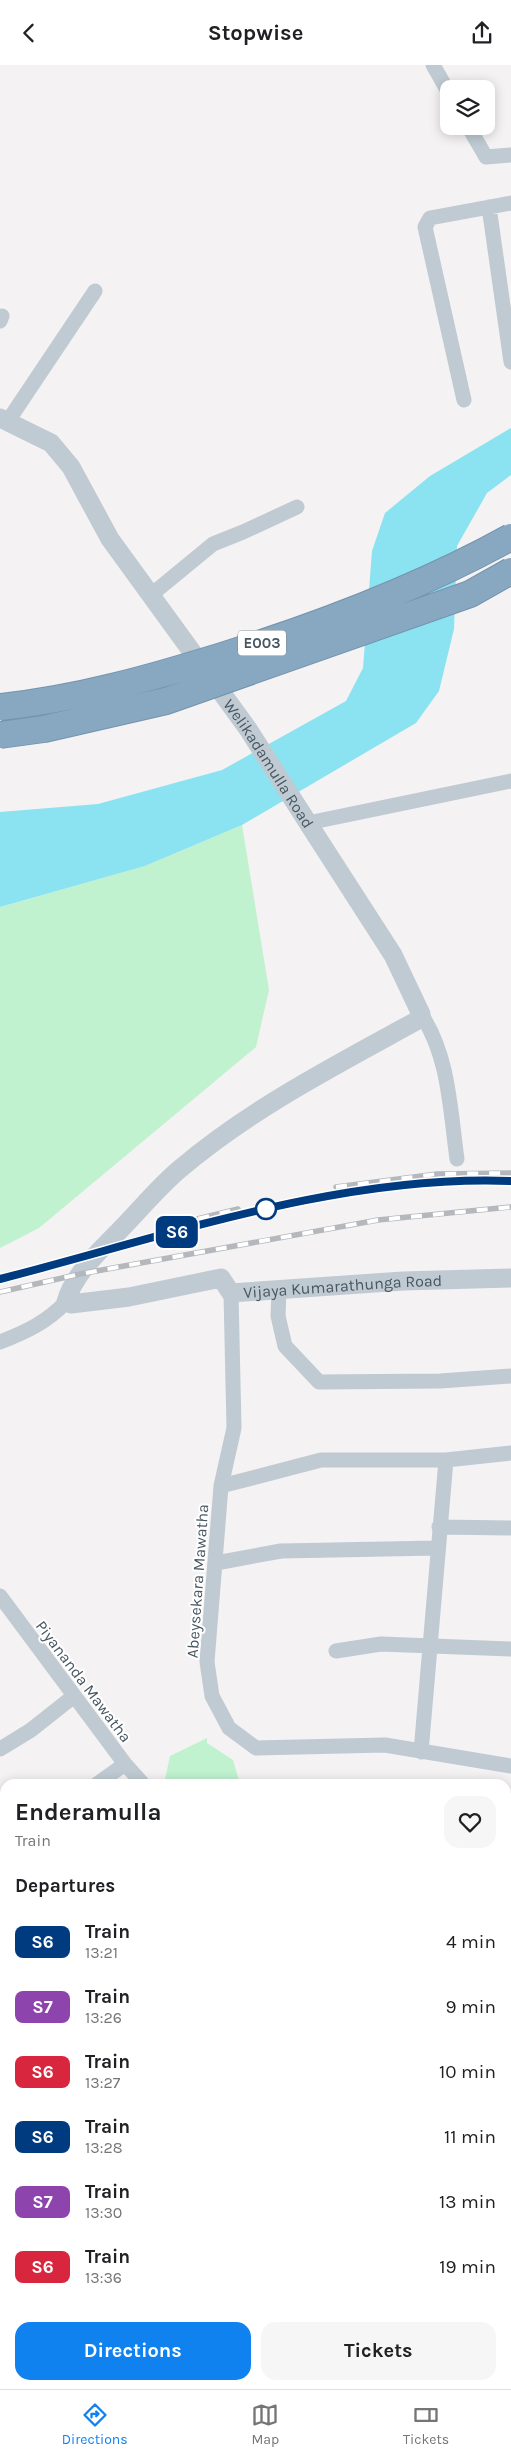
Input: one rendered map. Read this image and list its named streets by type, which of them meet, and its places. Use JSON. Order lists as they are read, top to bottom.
{
  "streets": {
    "highway": ["E003"],
    "street": [
      "Welikadamulla Road",
      "Vijaya Kumarathunga Road",
      "Abeysekara Mawatha",
      "Piyananda Mawatha"
    ]
  },
  "crossings": [
    ["Vijaya Kumarathunga Road", "Abeysekara Mawatha"]
  ],
  "page": {
    "header": "Stopwise",
    "on_map": "S6",
    "heading": [
      ["Enderamulla", "Train"],
      "Departures"
    ],
    "list": [
      {
        "mark": "S6",
        "name": "Train",
        "note": "13:21",
        "value": "4 min"
      },
      {
        "mark": "S7",
        "name": "Train",
        "note": "13:26",
        "value": "9 min"
      },
      {
        "mark": "S6",
        "name": "Train",
        "note": "13:27",
        "value": "10 min"
      },
      {
        "mark": "S6",
        "name": "Train",
        "note": "13:28",
        "value": "11 min"
      },
      {
        "mark": "S7",
        "name": "Train",
        "note": "13:30",
        "value": "13 min"
      },
      {
        "mark": "S6",
        "name": "Train",
        "note": "13:36",
        "value": "19 min"
      }
    ],
    "buttons": ["Directions", "Tickets"],
    "tabs": ["Directions", "Map", "Tickets"]
  }
}
